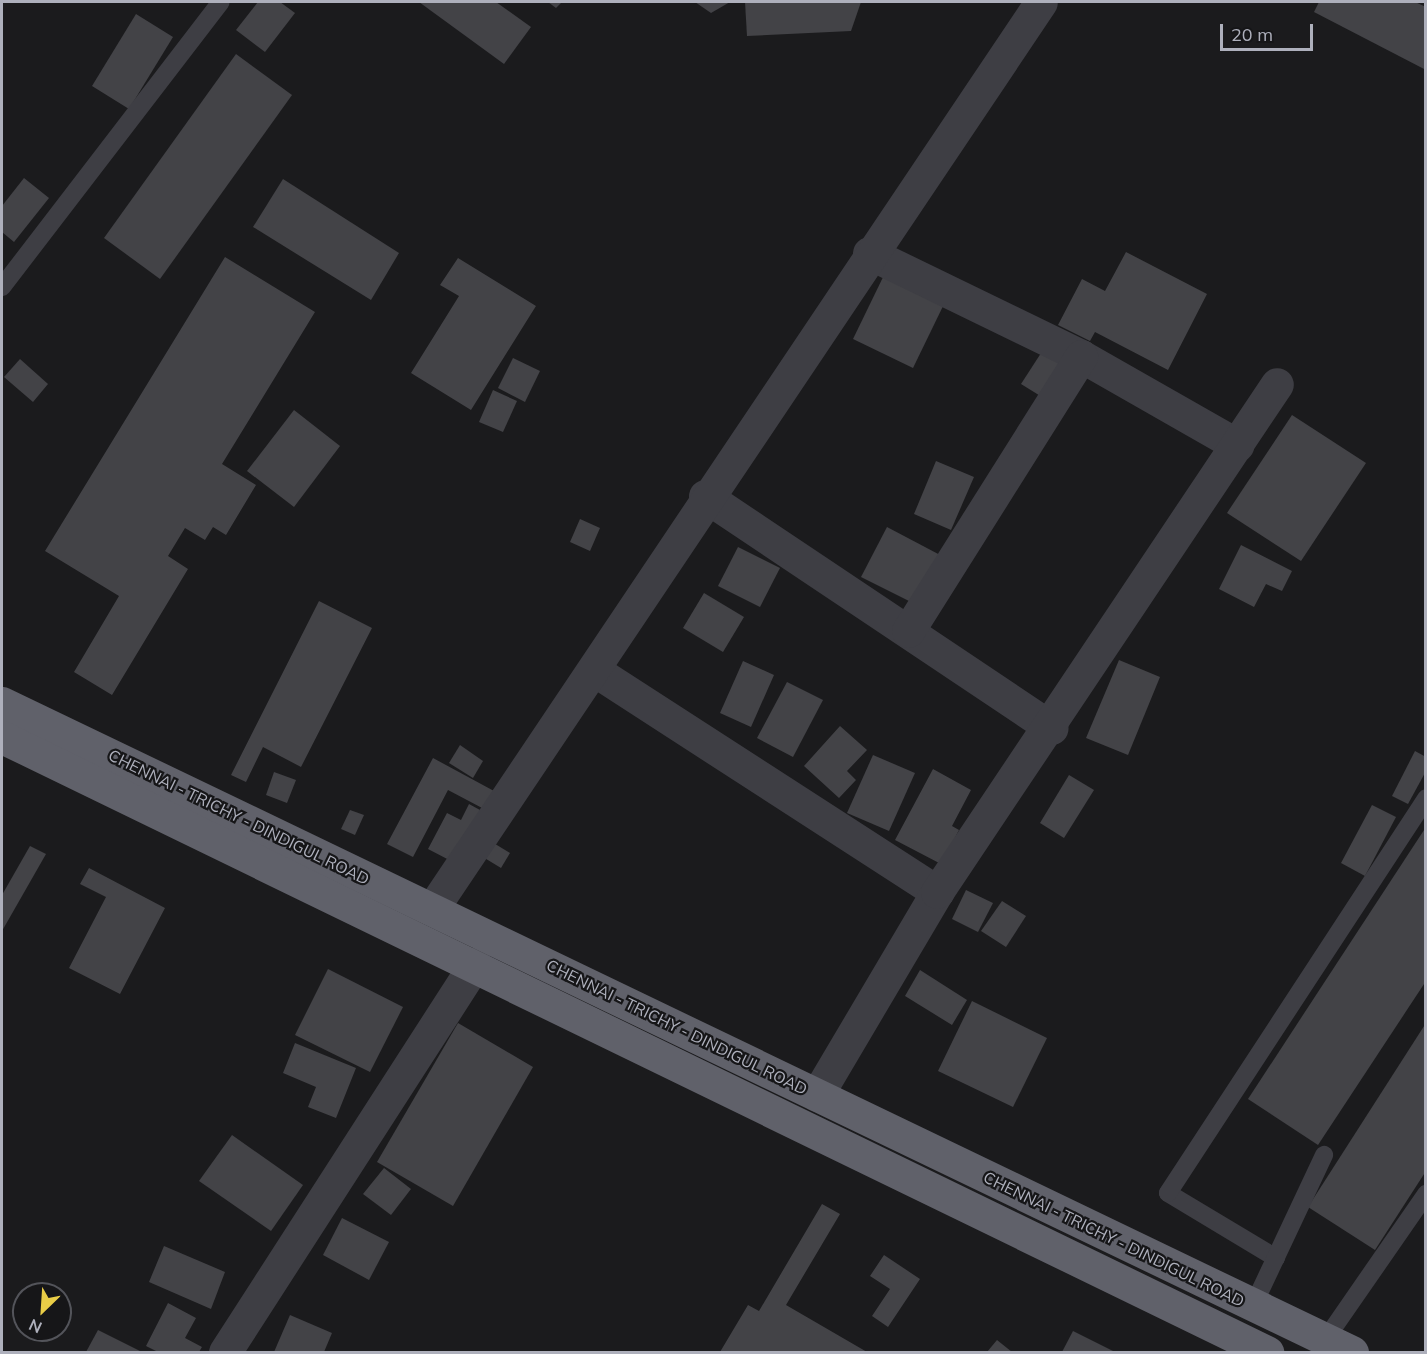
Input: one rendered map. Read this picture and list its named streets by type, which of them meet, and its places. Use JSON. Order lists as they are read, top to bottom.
{
  "streets": {
    "highway": ["CHENNAI - TRICHY - DINDIGUL ROAD"]
  },
  "scale_bar": "20 m",
  "north": "bottom left"
}
